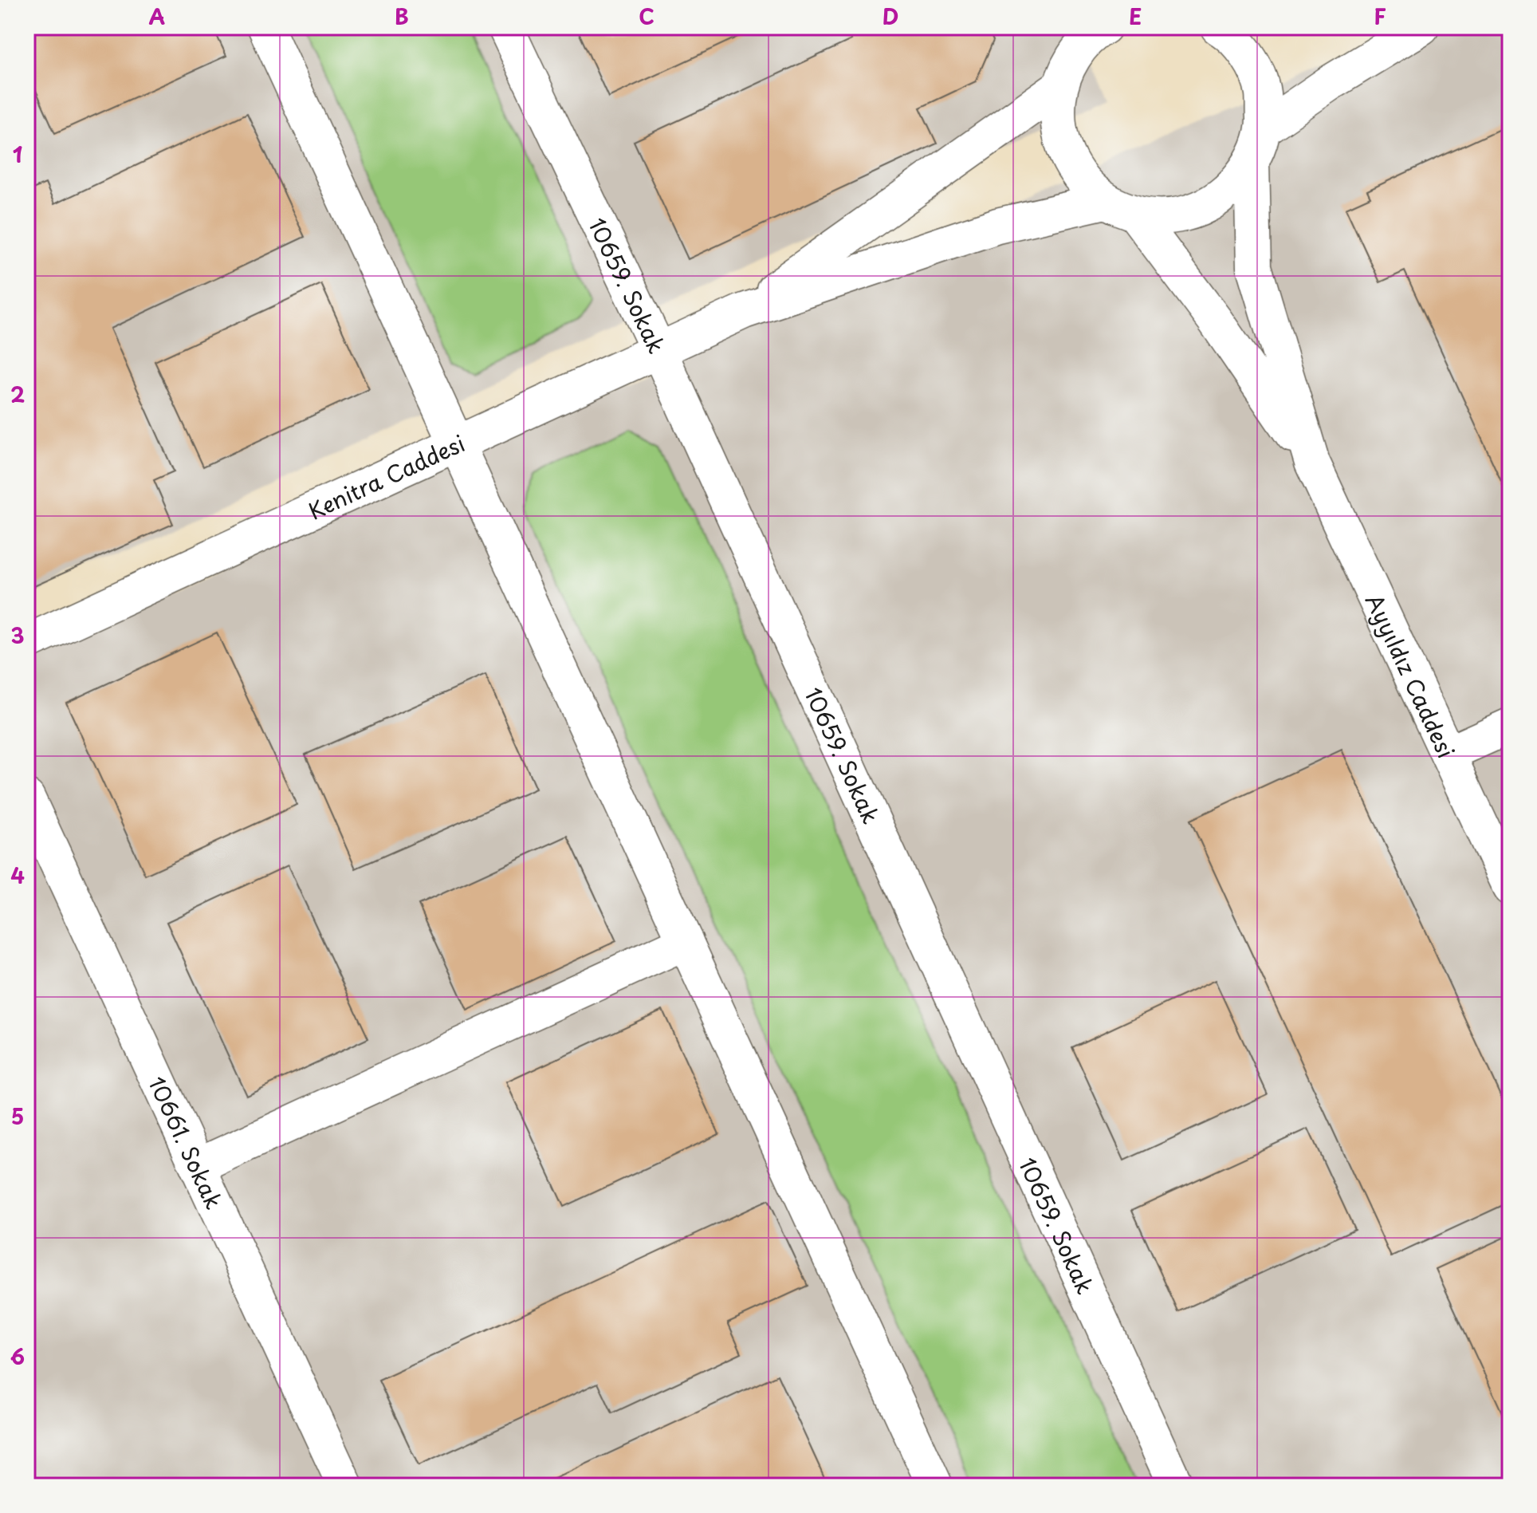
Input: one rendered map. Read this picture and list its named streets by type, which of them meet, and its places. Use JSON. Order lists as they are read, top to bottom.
{
  "streets": {
    "street": [
      "10659. Sokak",
      "Kenitra Caddesi",
      "Ayyıldız Caddesi",
      "10661. Sokak"
    ]
  },
  "crossings": [
    ["10659. Sokak", "Kenitra Caddesi"]
  ],
  "grid": {
    "columns": [
      "A",
      "B",
      "C",
      "D",
      "E",
      "F"
    ],
    "rows": [
      "1",
      "2",
      "3",
      "4",
      "5",
      "6"
    ]
  }
}
